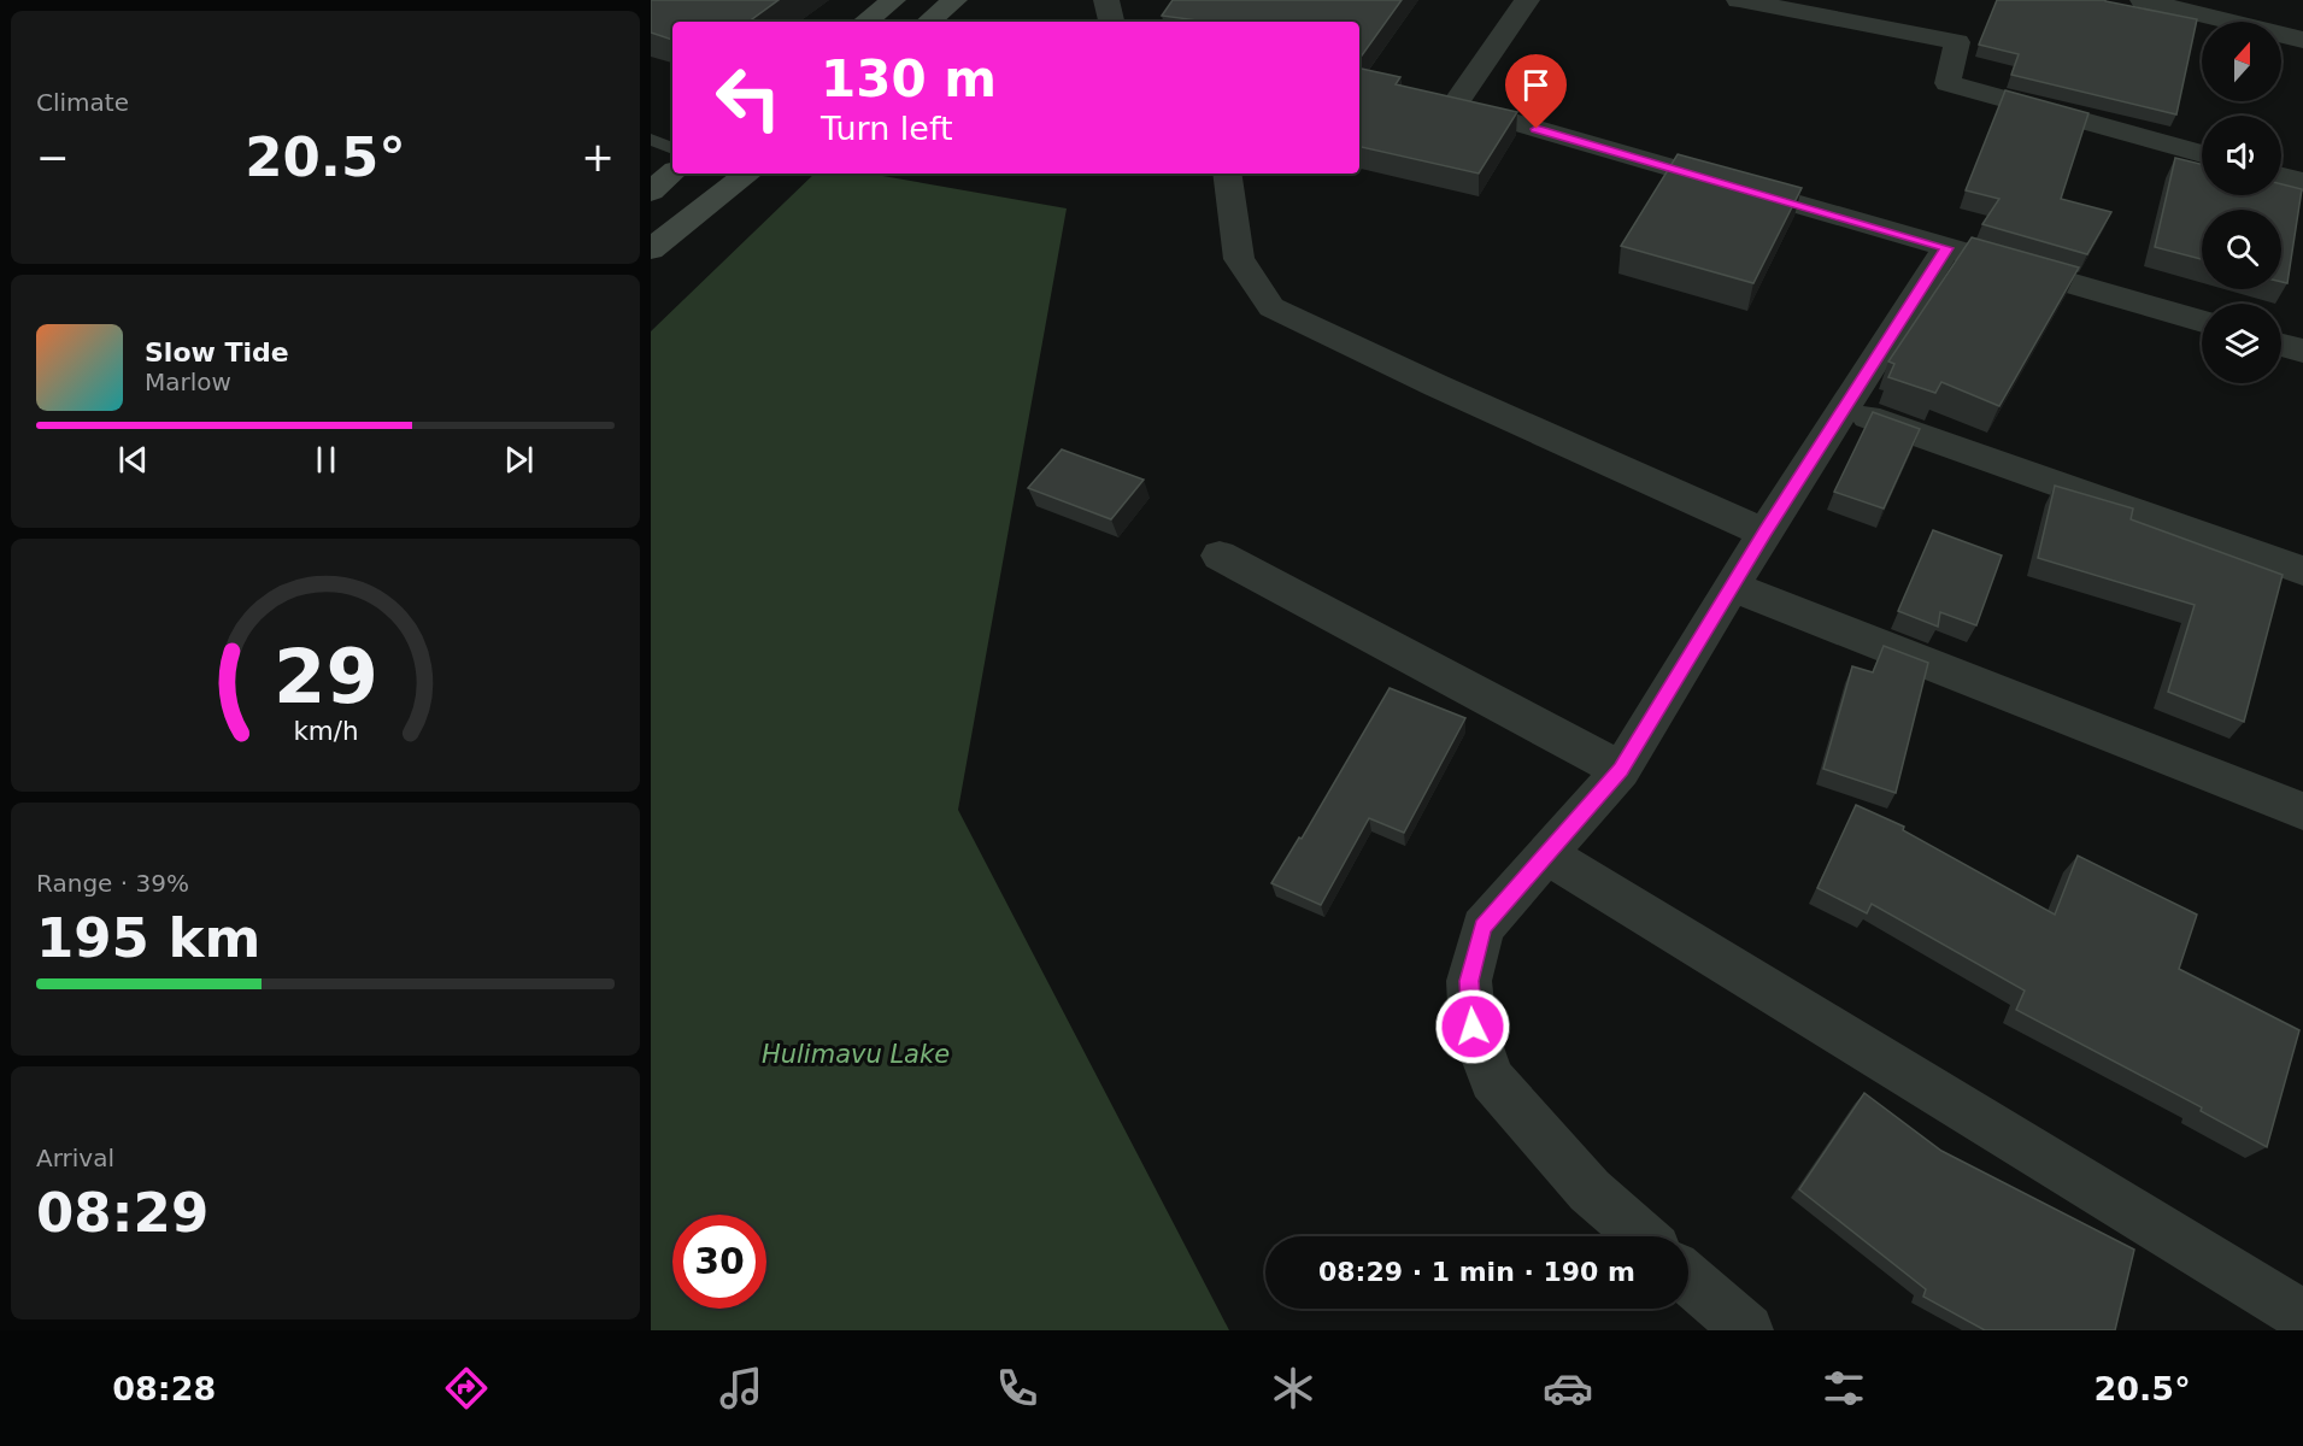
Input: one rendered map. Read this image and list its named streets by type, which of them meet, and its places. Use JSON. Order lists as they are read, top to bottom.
{
  "water": ["Hulimavu Lake"],
  "north": "top",
  "page": {
    "tile": [
      "Climate",
      ["Range · 39%", "195 km"],
      ["Arrival", "08:29"]
    ],
    "turn": ["130 m", "Turn left"],
    "heat": ["−", "20.5°", "+"],
    "song": ["Slow Tide", "Marlow"],
    "limit": "30",
    "trip": "08:29 · 1 min · 190 m",
    "tabs": ["08:28", "20.5°"],
    "gauge": ["29", "km/h"]
  }
}
